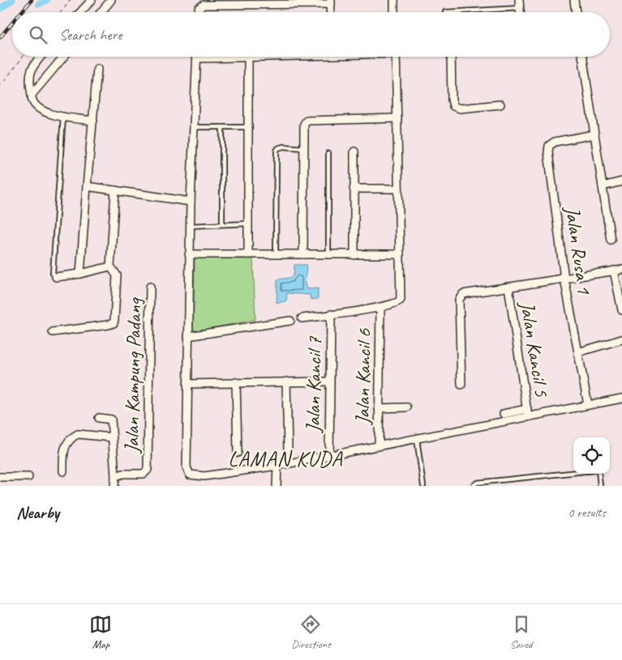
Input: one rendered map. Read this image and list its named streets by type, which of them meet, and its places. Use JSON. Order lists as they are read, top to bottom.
{
  "streets": {
    "street": [
      "Jalan Rusa 1",
      "Jalan Kancil 5",
      "Jalan Kampung Padang",
      "Jalan Kancil 6",
      "Jalan Kancil 7"
    ]
  },
  "districts": ["LAMAN KUDA"],
  "page": {
    "search": "Search here",
    "heading": ["Nearby", "0 results"],
    "nav": ["Map", "Directions", "Saved"]
  }
}
